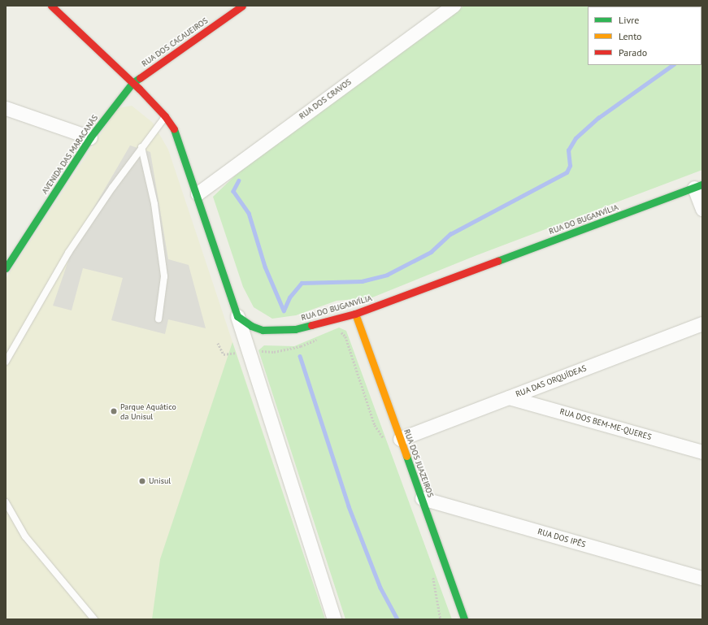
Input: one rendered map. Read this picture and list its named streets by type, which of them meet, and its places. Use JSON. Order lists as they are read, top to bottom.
{
  "streets": {
    "street": [
      "RUA DOS CACAUEIROS",
      "RUA DOS CRAVOS",
      "AVENIDA DAS MARACANÃS",
      "RUA DO BUGANVÍLIA",
      "RUA DAS ORQUÍDEAS",
      "RUA DOS BEM-ME-QUERES",
      "RUA DOS JUAZEIROS",
      "RUA DOS IPÊS"
    ]
  },
  "crossings": [
    ["RUA DOS CACAUEIROS", "AVENIDA DAS MARACANÃS"],
    ["RUA DO BUGANVÍLIA", "RUA DOS JUAZEIROS"],
    ["RUA DAS ORQUÍDEAS", "RUA DOS BEM-ME-QUERES"],
    ["RUA DAS ORQUÍDEAS", "RUA DOS JUAZEIROS"],
    ["RUA DOS JUAZEIROS", "RUA DOS IPÊS"]
  ],
  "places": ["Parque Aquático da Unisul", "Unisul"],
  "legend": ["Livre", "Lento", "Parado"]
}
